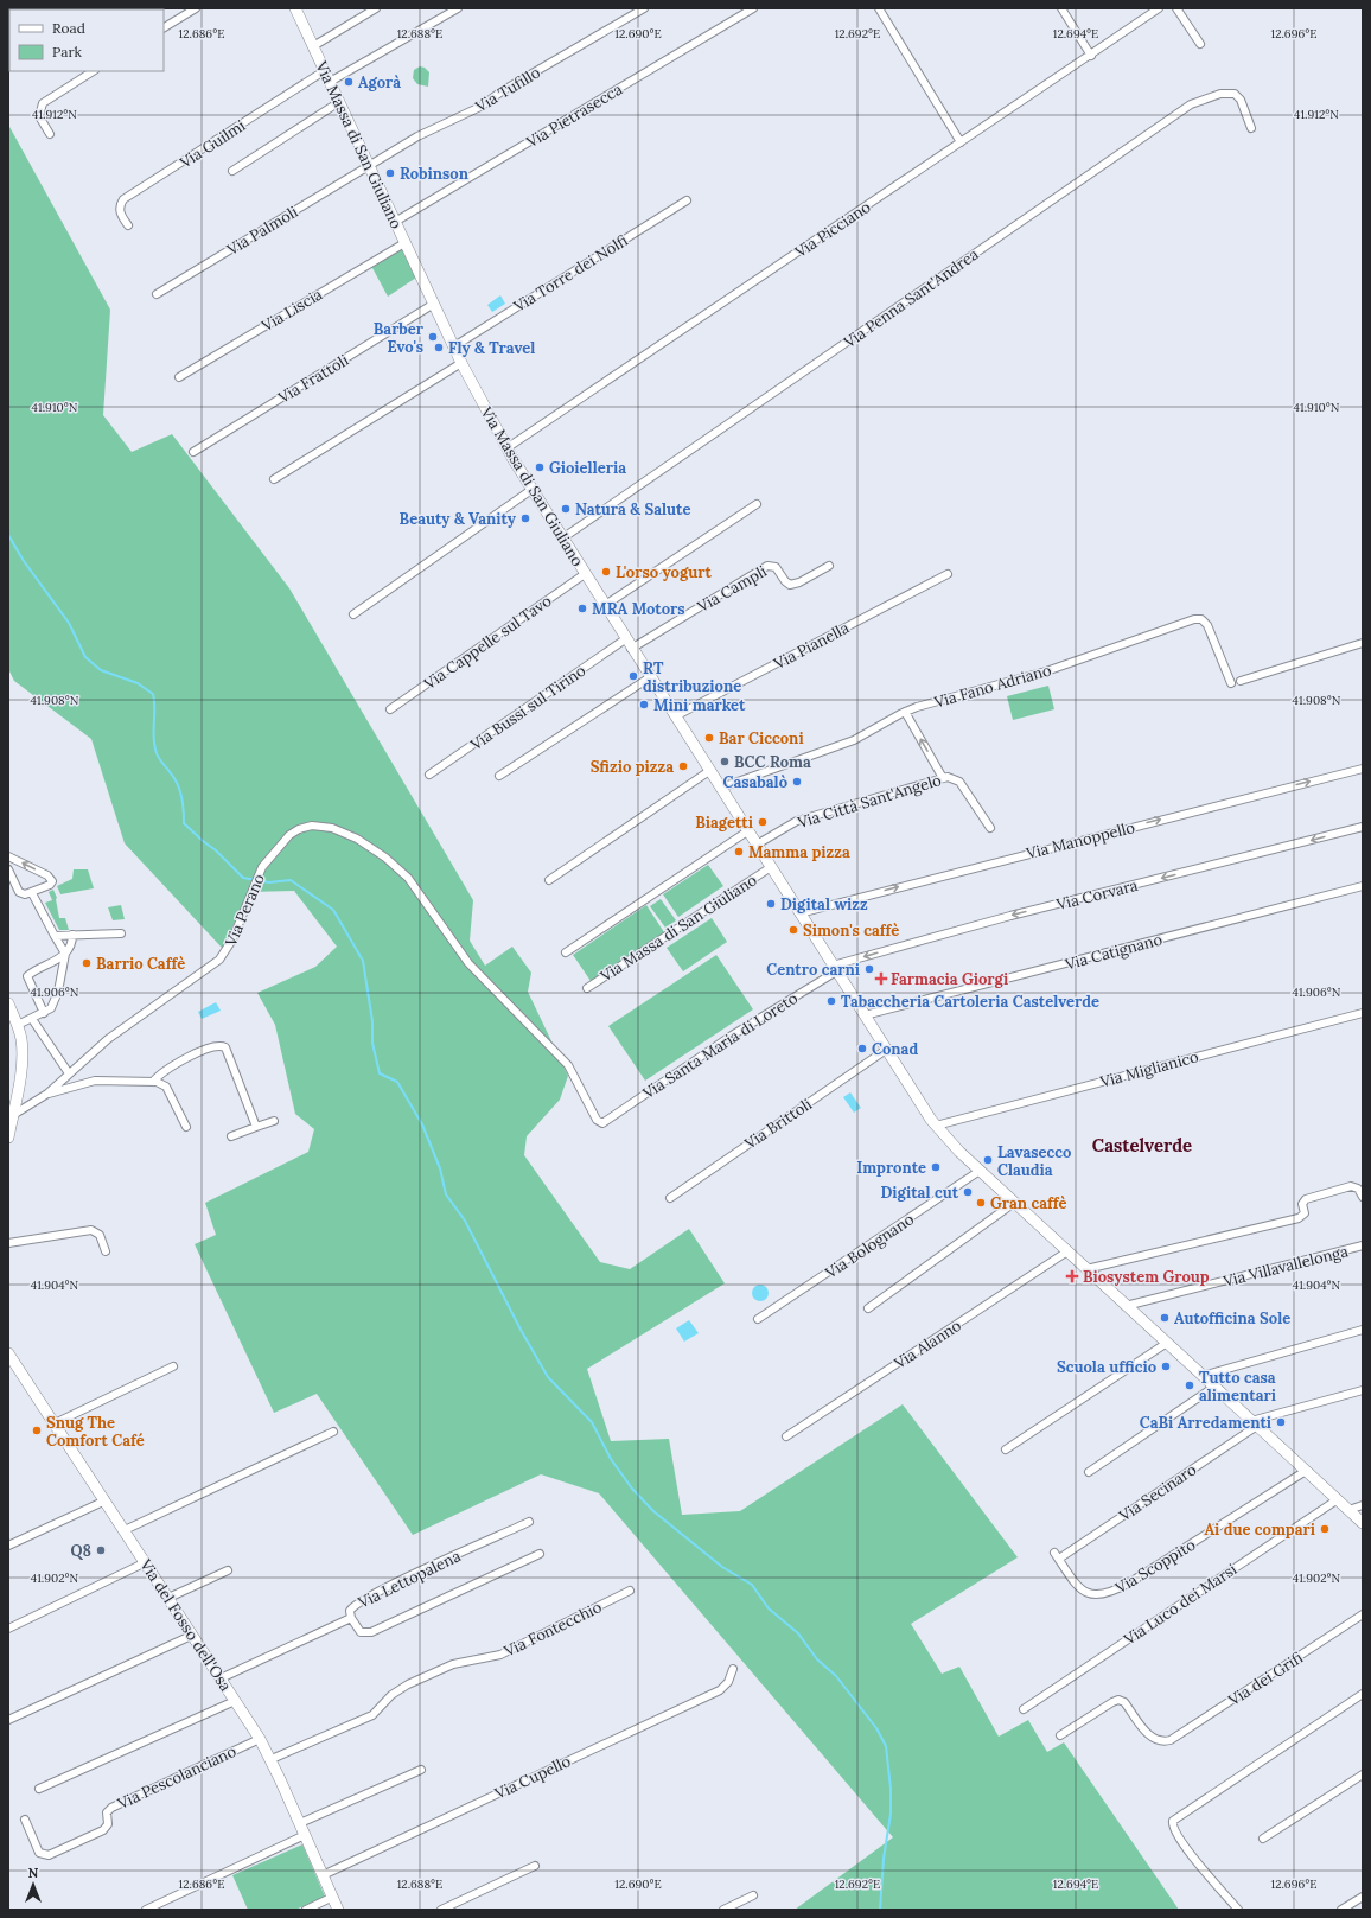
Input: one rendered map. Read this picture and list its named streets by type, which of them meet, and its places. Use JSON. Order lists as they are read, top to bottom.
{
  "streets": {
    "street": [
      "Via Tufillo",
      "Via Pietrasecca",
      "Via Guilmi",
      "Via Massa di San Giuliano",
      "Via Picciano",
      "Via Palmoli",
      "Via Torre dei Nolfi",
      "Via Penna Sant'Andrea",
      "Via Liscia",
      "Via Frattoli",
      "Via Campli",
      "Via Cappelle sul Tavo",
      "Via Pianella",
      "Via Fano Adriano",
      "Via Bussi sul Tirino",
      "Via Città Sant'Angelo",
      "Via Manoppello",
      "Via Corvara",
      "Via Perano",
      "Via Catignano",
      "Via Santa Maria di Loreto",
      "Via Miglianico",
      "Via Brittoli",
      "Via Bolognano",
      "Via Villavallelonga",
      "Via Alanno",
      "Via Secinaro",
      "Via Scoppito",
      "Via Lettopalena",
      "Via Luco dei Marsi",
      "Via del Fosso dell'Osa",
      "Via Fontecchio",
      "Via dei Grifi",
      "Via Pescolanciano",
      "Via Cupello"
    ]
  },
  "crossings": [
    ["Via Tufillo", "Via Massa di San Giuliano"],
    ["Via Tufillo", "Via Palmoli"],
    ["Via Pietrasecca", "Via Massa di San Giuliano"],
    ["Via Guilmi", "Via Massa di San Giuliano"],
    ["Via Massa di San Giuliano", "Via Picciano"],
    ["Via Massa di San Giuliano", "Via Palmoli"],
    ["Via Massa di San Giuliano", "Via Torre dei Nolfi"],
    ["Via Massa di San Giuliano", "Via Penna Sant'Andrea"],
    ["Via Massa di San Giuliano", "Via Liscia"],
    ["Via Massa di San Giuliano", "Via Frattoli"],
    ["Via Massa di San Giuliano", "Via Campli"],
    ["Via Massa di San Giuliano", "Via Cappelle sul Tavo"],
    ["Via Massa di San Giuliano", "Via Pianella"],
    ["Via Massa di San Giuliano", "Via Fano Adriano"],
    ["Via Massa di San Giuliano", "Via Bussi sul Tirino"],
    ["Via Massa di San Giuliano", "Via Città Sant'Angelo"],
    ["Via Massa di San Giuliano", "Via Manoppello"],
    ["Via Massa di San Giuliano", "Via Corvara"],
    ["Via Massa di San Giuliano", "Via Catignano"],
    ["Via Massa di San Giuliano", "Via Santa Maria di Loreto"],
    ["Via Massa di San Giuliano", "Via Miglianico"],
    ["Via Massa di San Giuliano", "Via Brittoli"],
    ["Via Massa di San Giuliano", "Via Bolognano"],
    ["Via Massa di San Giuliano", "Via Villavallelonga"],
    ["Via Massa di San Giuliano", "Via Alanno"],
    ["Via Massa di San Giuliano", "Via Secinaro"],
    ["Via Massa di San Giuliano", "Via Scoppito"],
    ["Via Massa di San Giuliano", "Via Luco dei Marsi"],
    ["Via Campli", "Via Bussi sul Tirino"],
    ["Via Corvara", "Via Santa Maria di Loreto"],
    ["Via Perano", "Via Santa Maria di Loreto"],
    ["Via Secinaro", "Via Scoppito"],
    ["Via Lettopalena", "Via del Fosso dell'Osa"],
    ["Via del Fosso dell'Osa", "Via Fontecchio"],
    ["Via del Fosso dell'Osa", "Via Pescolanciano"],
    ["Via del Fosso dell'Osa", "Via Cupello"]
  ],
  "one_way": ["Via Manoppello", "Via Corvara"],
  "districts": ["Castelverde"],
  "places": {
    "other": [
      "Agorà",
      "Robinson",
      "Barber Evo's",
      "Fly & Travel",
      "Gioielleria",
      "Natura & Salute",
      "Beauty & Vanity",
      "L'orso yogurt",
      "MRA Motors",
      "RT distribuzione",
      "Mini market",
      "Bar Cicconi",
      "BCC Roma",
      "Sfizio pizza",
      "Casabalò",
      "Biagetti",
      "Mamma pizza",
      "Digital wizz",
      "Simon's caffè",
      "Barrio Caffè",
      "Centro carni",
      "Tabaccheria Cartoleria Castelverde",
      "Conad",
      "Lavasecco Claudia",
      "Impronte",
      "Digital cut",
      "Gran caffè",
      "Autofficina Sole",
      "Scuola ufficio",
      "Tutto casa alimentari",
      "CaBi Arredamenti",
      "Snug The Comfort Café",
      "Ai due compari",
      "Q8"
    ],
    "health": ["Farmacia Giorgi", "Biosystem Group"]
  },
  "legend": ["Road", "Park"],
  "north": "top",
  "coordinates": [
    "12.686°E",
    "12.688°E",
    "12.690°E",
    "12.692°E",
    "12.694°E",
    "12.696°E",
    "41.912°N",
    "41.910°N",
    "41.908°N",
    "41.906°N",
    "41.904°N",
    "41.902°N"
  ]
}
